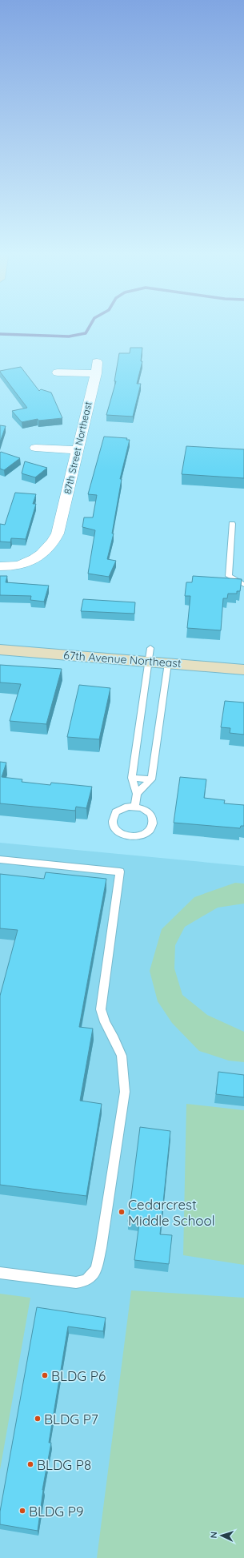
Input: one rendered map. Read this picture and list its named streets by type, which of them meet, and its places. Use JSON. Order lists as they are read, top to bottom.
{
  "streets": {
    "main road": ["67th Avenue Northeast"],
    "street": ["87th Street Northeast"]
  },
  "places": [
    "Cedarcrest Middle School",
    "BLDG P6",
    "BLDG P7",
    "BLDG P8",
    "BLDG P9"
  ],
  "north": "left"
}
